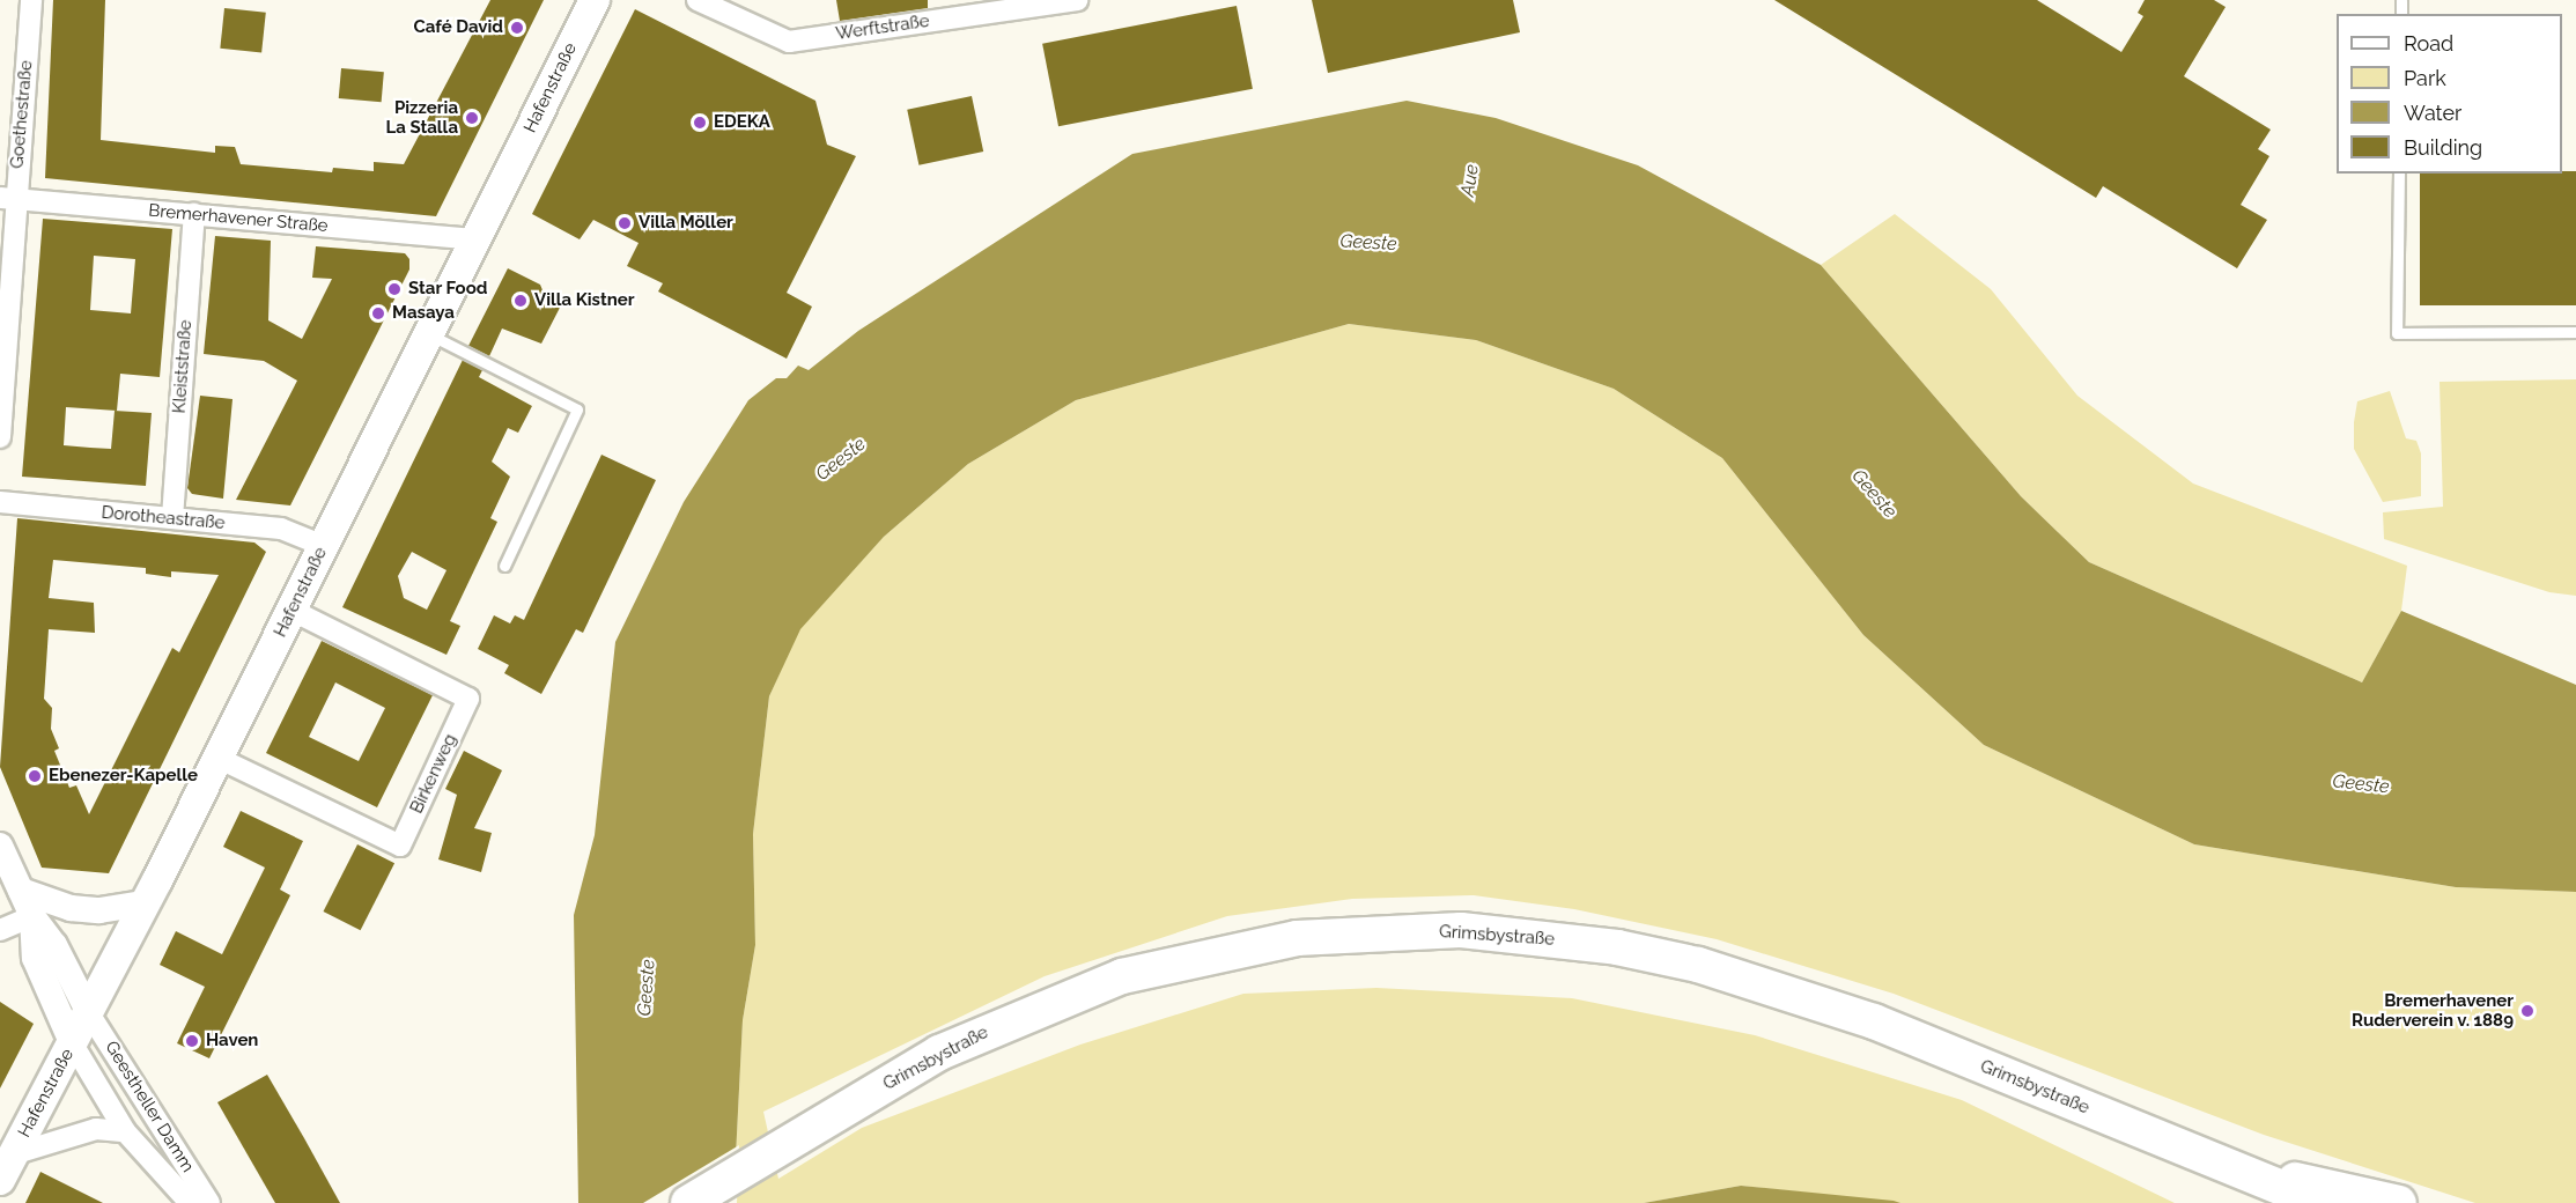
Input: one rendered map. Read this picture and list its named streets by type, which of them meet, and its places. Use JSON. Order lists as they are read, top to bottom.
{
  "streets": {
    "highway": ["Grimsbystraße"],
    "main road": ["Hafenstraße"],
    "street": [
      "Werftstraße",
      "Goethestraße",
      "Bremerhavener Straße",
      "Kleiststraße",
      "Dorotheastraße",
      "Birkenweg",
      "Geestheller Damm"
    ]
  },
  "crossings": [
    ["Hafenstraße", "Bremerhavener Straße"],
    ["Hafenstraße", "Dorotheastraße"],
    ["Hafenstraße", "Birkenweg"],
    ["Hafenstraße", "Geestheller Damm"],
    ["Goethestraße", "Bremerhavener Straße"],
    ["Bremerhavener Straße", "Kleiststraße"],
    ["Kleiststraße", "Dorotheastraße"]
  ],
  "water": ["Aue", "Geeste"],
  "places": [
    "Café David",
    "Pizzeria La Stalla",
    "EDEKA",
    "Villa Möller",
    "Star Food",
    "Villa Kistner",
    "Masaya",
    "Ebenezer-Kapelle",
    "Bremerhavener Ruderverein v. 1889",
    "Haven"
  ],
  "legend": [
    "Road",
    "Park",
    "Water",
    "Building"
  ]
}
